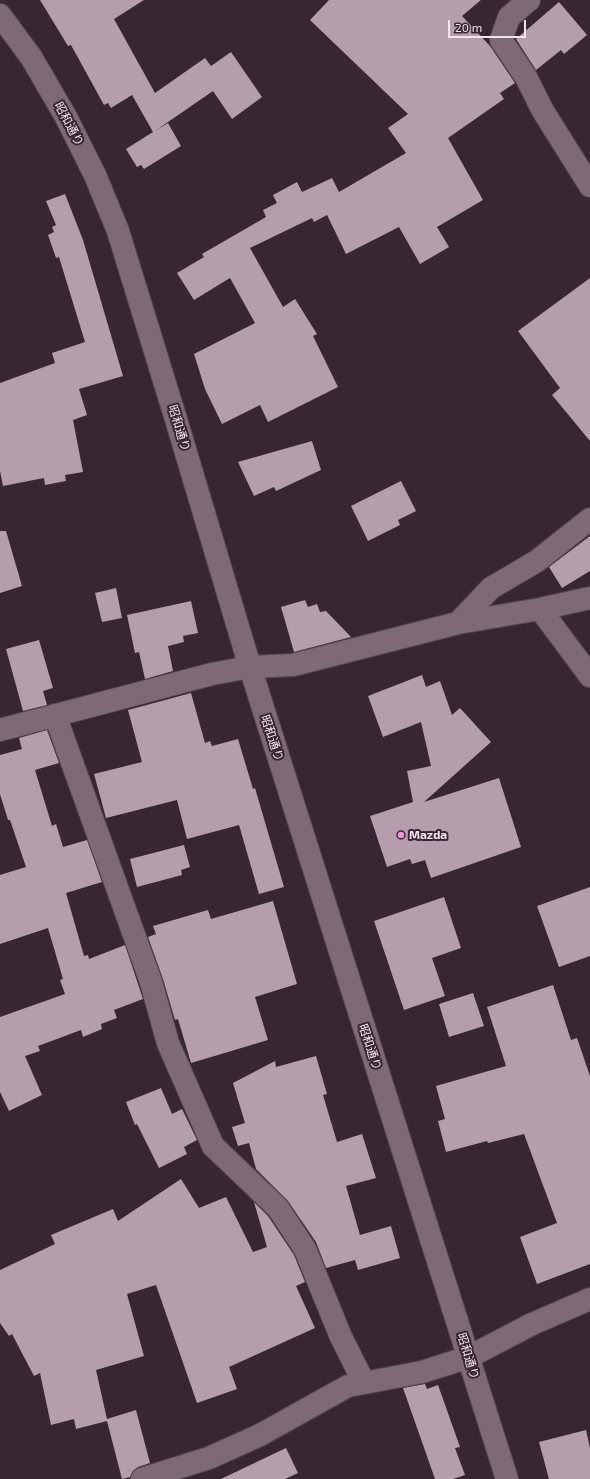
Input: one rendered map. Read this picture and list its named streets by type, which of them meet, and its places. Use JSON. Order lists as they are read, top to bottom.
{
  "streets": {
    "street": ["昭和通り"]
  },
  "places": ["Mazda"],
  "scale_bar": "20 m"
}
